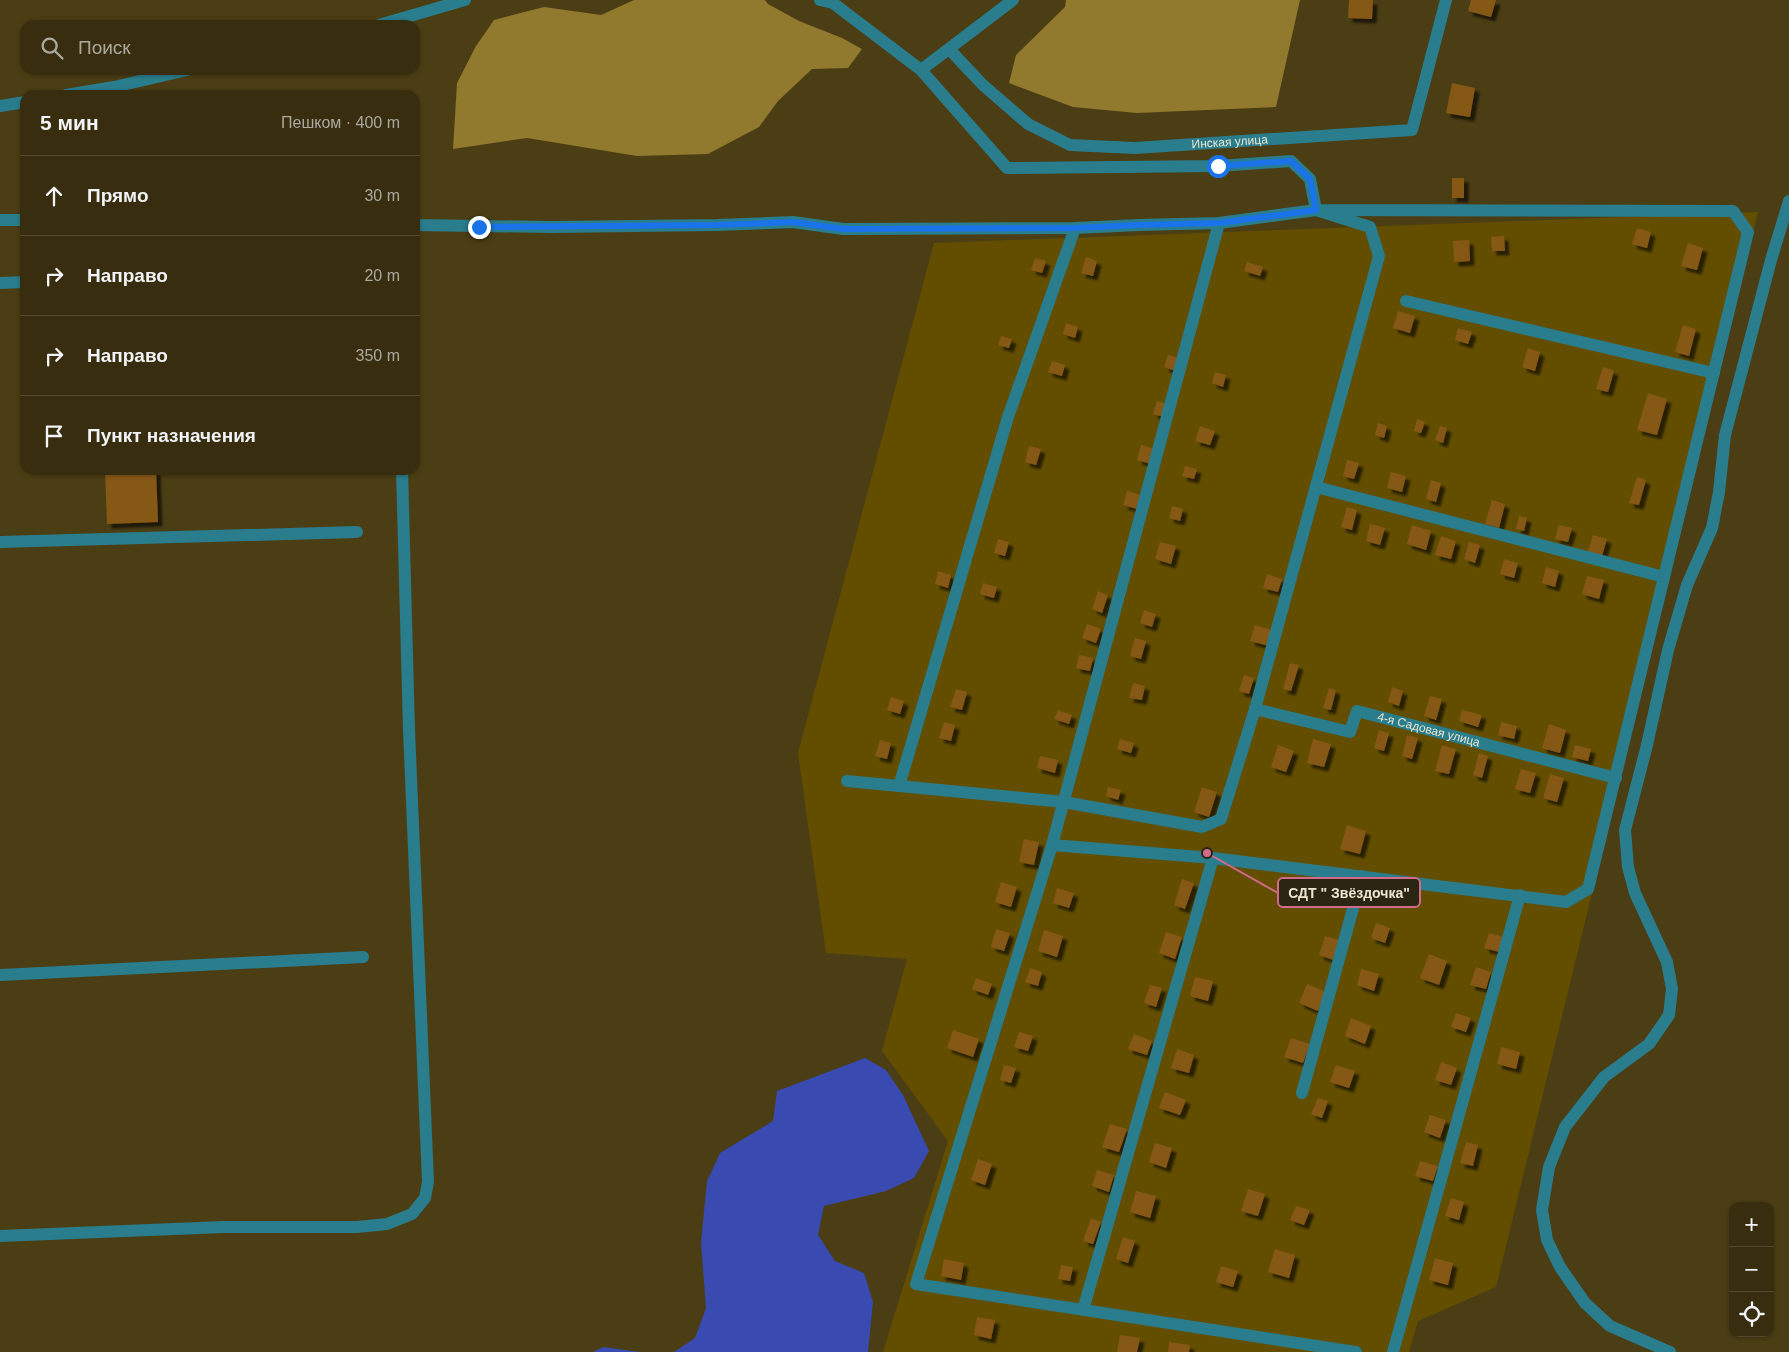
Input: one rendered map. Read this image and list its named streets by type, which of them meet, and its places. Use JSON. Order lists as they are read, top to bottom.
{
  "streets": {
    "street": ["Инская улица", "4-я Садовая улица"]
  },
  "places": ["СДТ \" Звёздочка\""],
  "page": {
    "search": "Поиск",
    "heading": ["5 мин", "Пешком · 400 m"],
    "list": [
      ["Прямо", "30 m"],
      ["Направо", "20 m"],
      ["Направо", "350 m"],
      "Пункт назначения"
    ],
    "map_buttons": ["+", "−"]
  }
}
